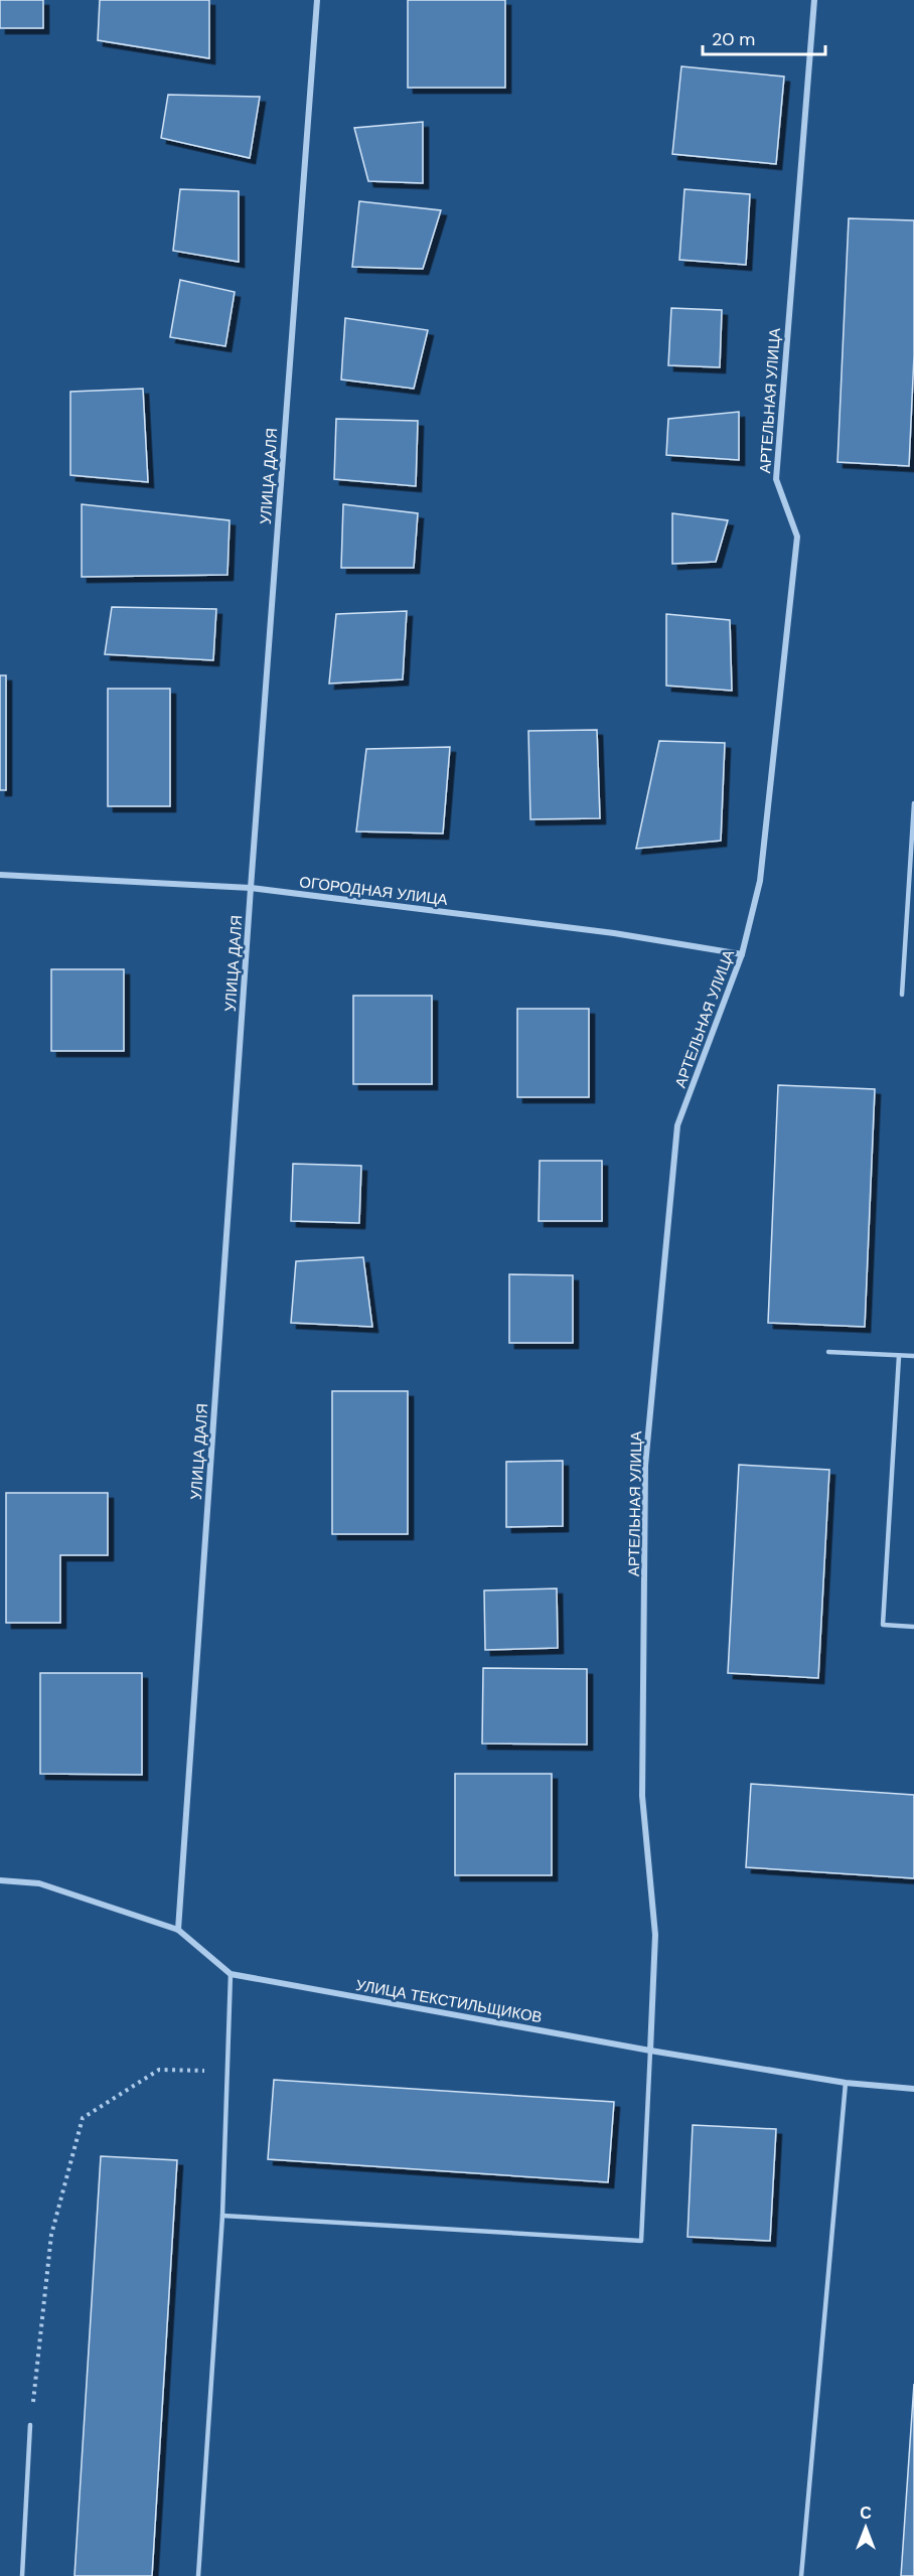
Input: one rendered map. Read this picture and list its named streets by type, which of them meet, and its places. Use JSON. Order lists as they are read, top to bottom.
{
  "streets": {
    "street": [
      "АРТЕЛЬНАЯ УЛИЦА",
      "УЛИЦА ДАЛЯ",
      "ОГОРОДНАЯ УЛИЦА",
      "УЛИЦА ТЕКСТИЛЬЩИКОВ"
    ]
  },
  "crossings": [
    ["АРТЕЛЬНАЯ УЛИЦА", "ОГОРОДНАЯ УЛИЦА"],
    ["АРТЕЛЬНАЯ УЛИЦА", "УЛИЦА ТЕКСТИЛЬЩИКОВ"],
    ["УЛИЦА ДАЛЯ", "ОГОРОДНАЯ УЛИЦА"],
    ["УЛИЦА ДАЛЯ", "УЛИЦА ТЕКСТИЛЬЩИКОВ"]
  ],
  "scale_bar": "20 m",
  "north": "top"
}
